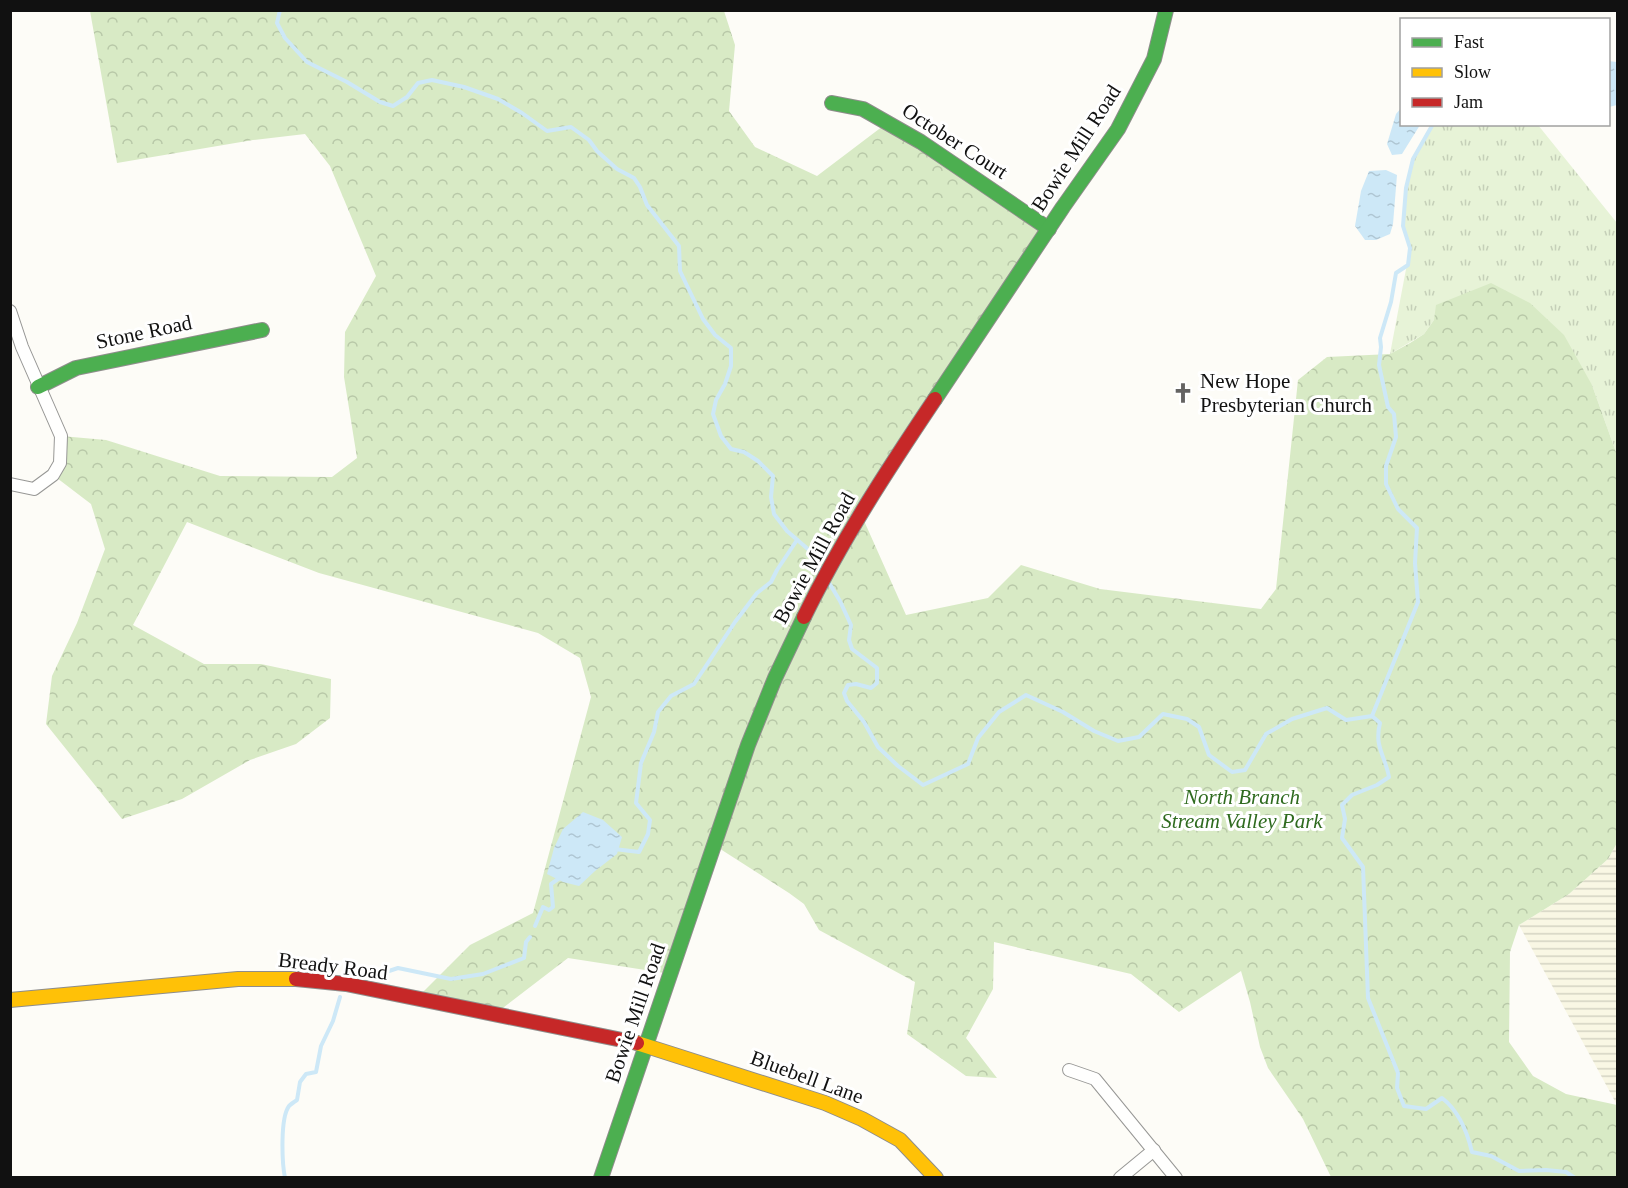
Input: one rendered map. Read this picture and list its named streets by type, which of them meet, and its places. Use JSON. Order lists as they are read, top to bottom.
{
  "streets": {
    "street": [
      "October Court",
      "Bowie Mill Road",
      "Stone Road",
      "Bready Road",
      "Bluebell Lane"
    ]
  },
  "crossings": [
    ["October Court", "Bowie Mill Road"],
    ["Bowie Mill Road", "Bready Road"],
    ["Bowie Mill Road", "Bluebell Lane"],
    ["Bready Road", "Bluebell Lane"]
  ],
  "parks": ["North Branch Stream Valley Park"],
  "places": {
    "church": ["New Hope Presbyterian Church"]
  },
  "legend": ["Fast", "Slow", "Jam"]
}
